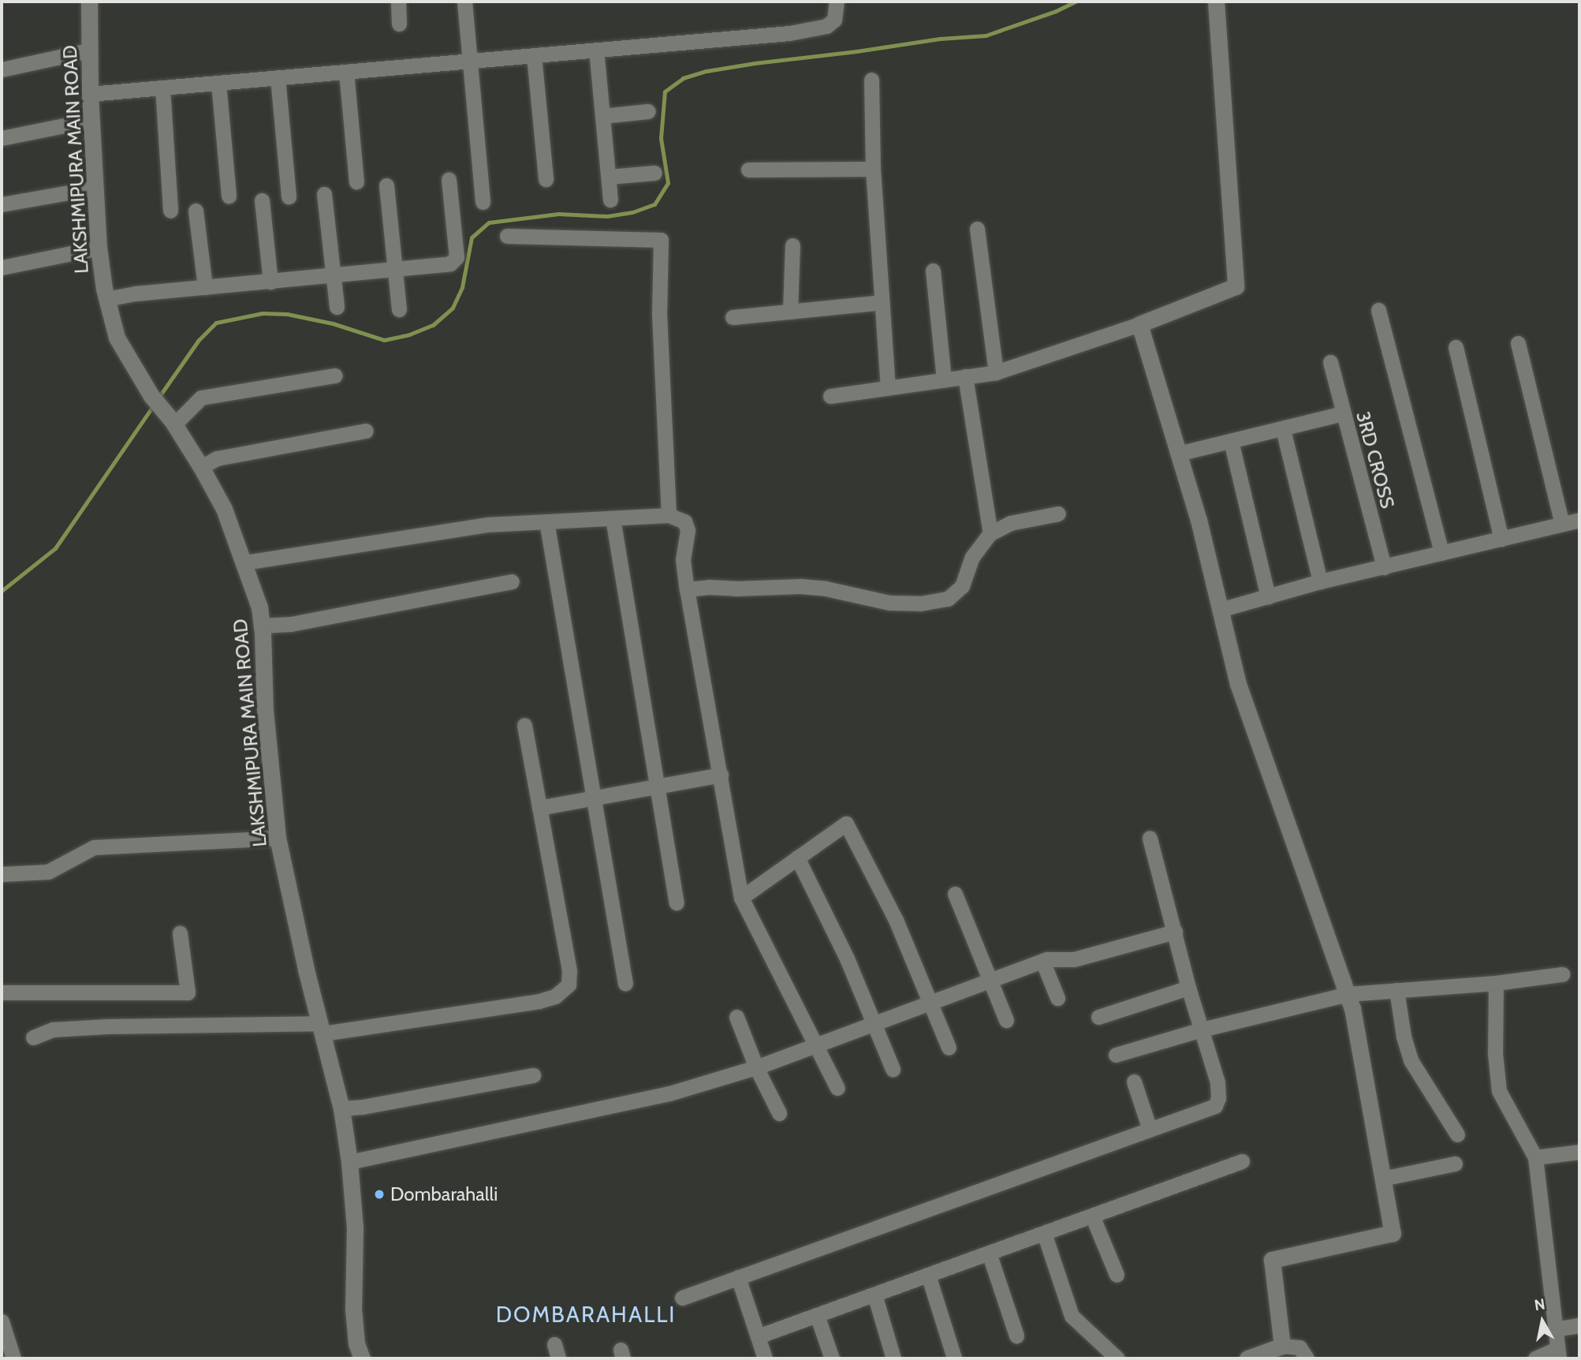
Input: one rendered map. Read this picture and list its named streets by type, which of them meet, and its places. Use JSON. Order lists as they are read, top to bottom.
{
  "streets": {
    "street": ["LAKSHMIPURA MAIN ROAD", "3RD CROSS"]
  },
  "districts": ["DOMBARAHALLI"],
  "places": ["Dombarahalli"],
  "north": "top"
}
